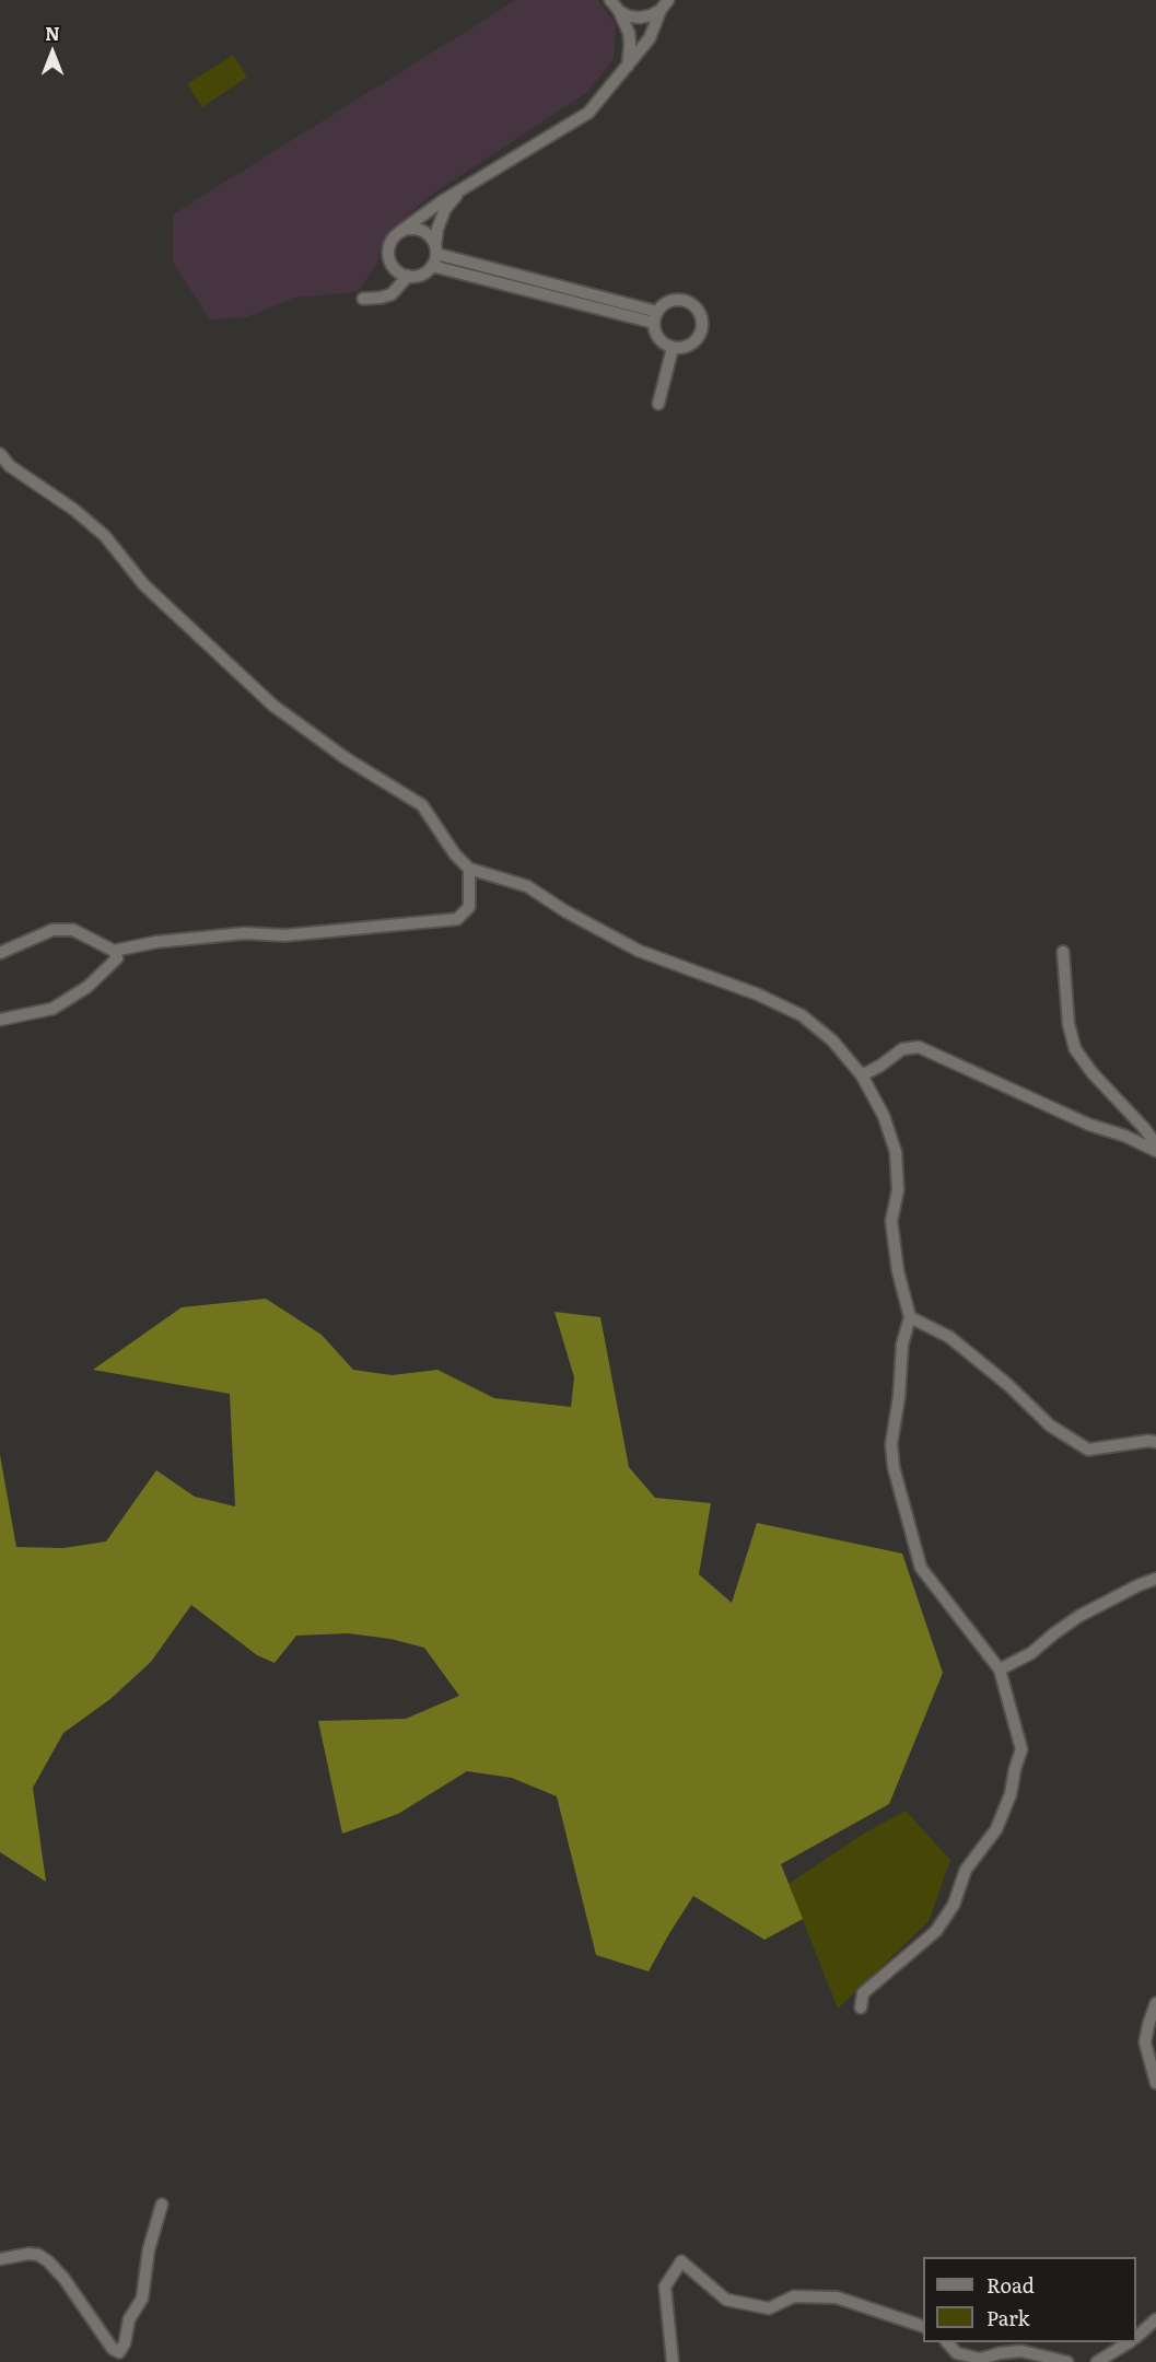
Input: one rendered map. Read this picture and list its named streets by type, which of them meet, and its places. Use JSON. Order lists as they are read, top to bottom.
{
  "legend": ["Road", "Park"],
  "north": "top"
}
